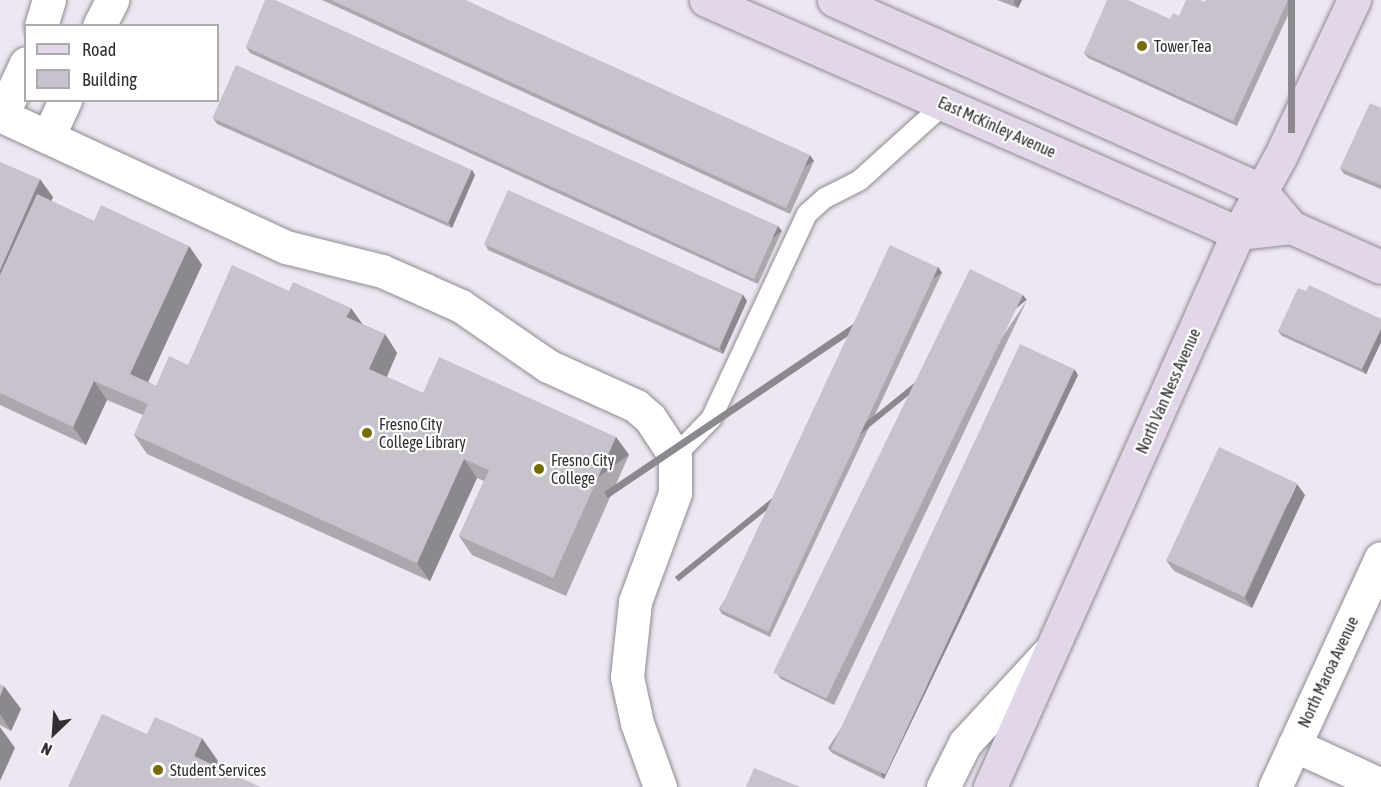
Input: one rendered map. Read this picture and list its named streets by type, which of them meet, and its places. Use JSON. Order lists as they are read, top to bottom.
{
  "streets": {
    "main road": ["East McKinley Avenue", "North Van Ness Avenue"],
    "street": ["North Maroa Avenue"]
  },
  "crossings": [
    ["East McKinley Avenue", "North Van Ness Avenue"]
  ],
  "places": [
    "Tower Tea",
    "Fresno City College Library",
    "Fresno City College",
    "Student Services"
  ],
  "legend": ["Road", "Building"],
  "north": "bottom left"
}
